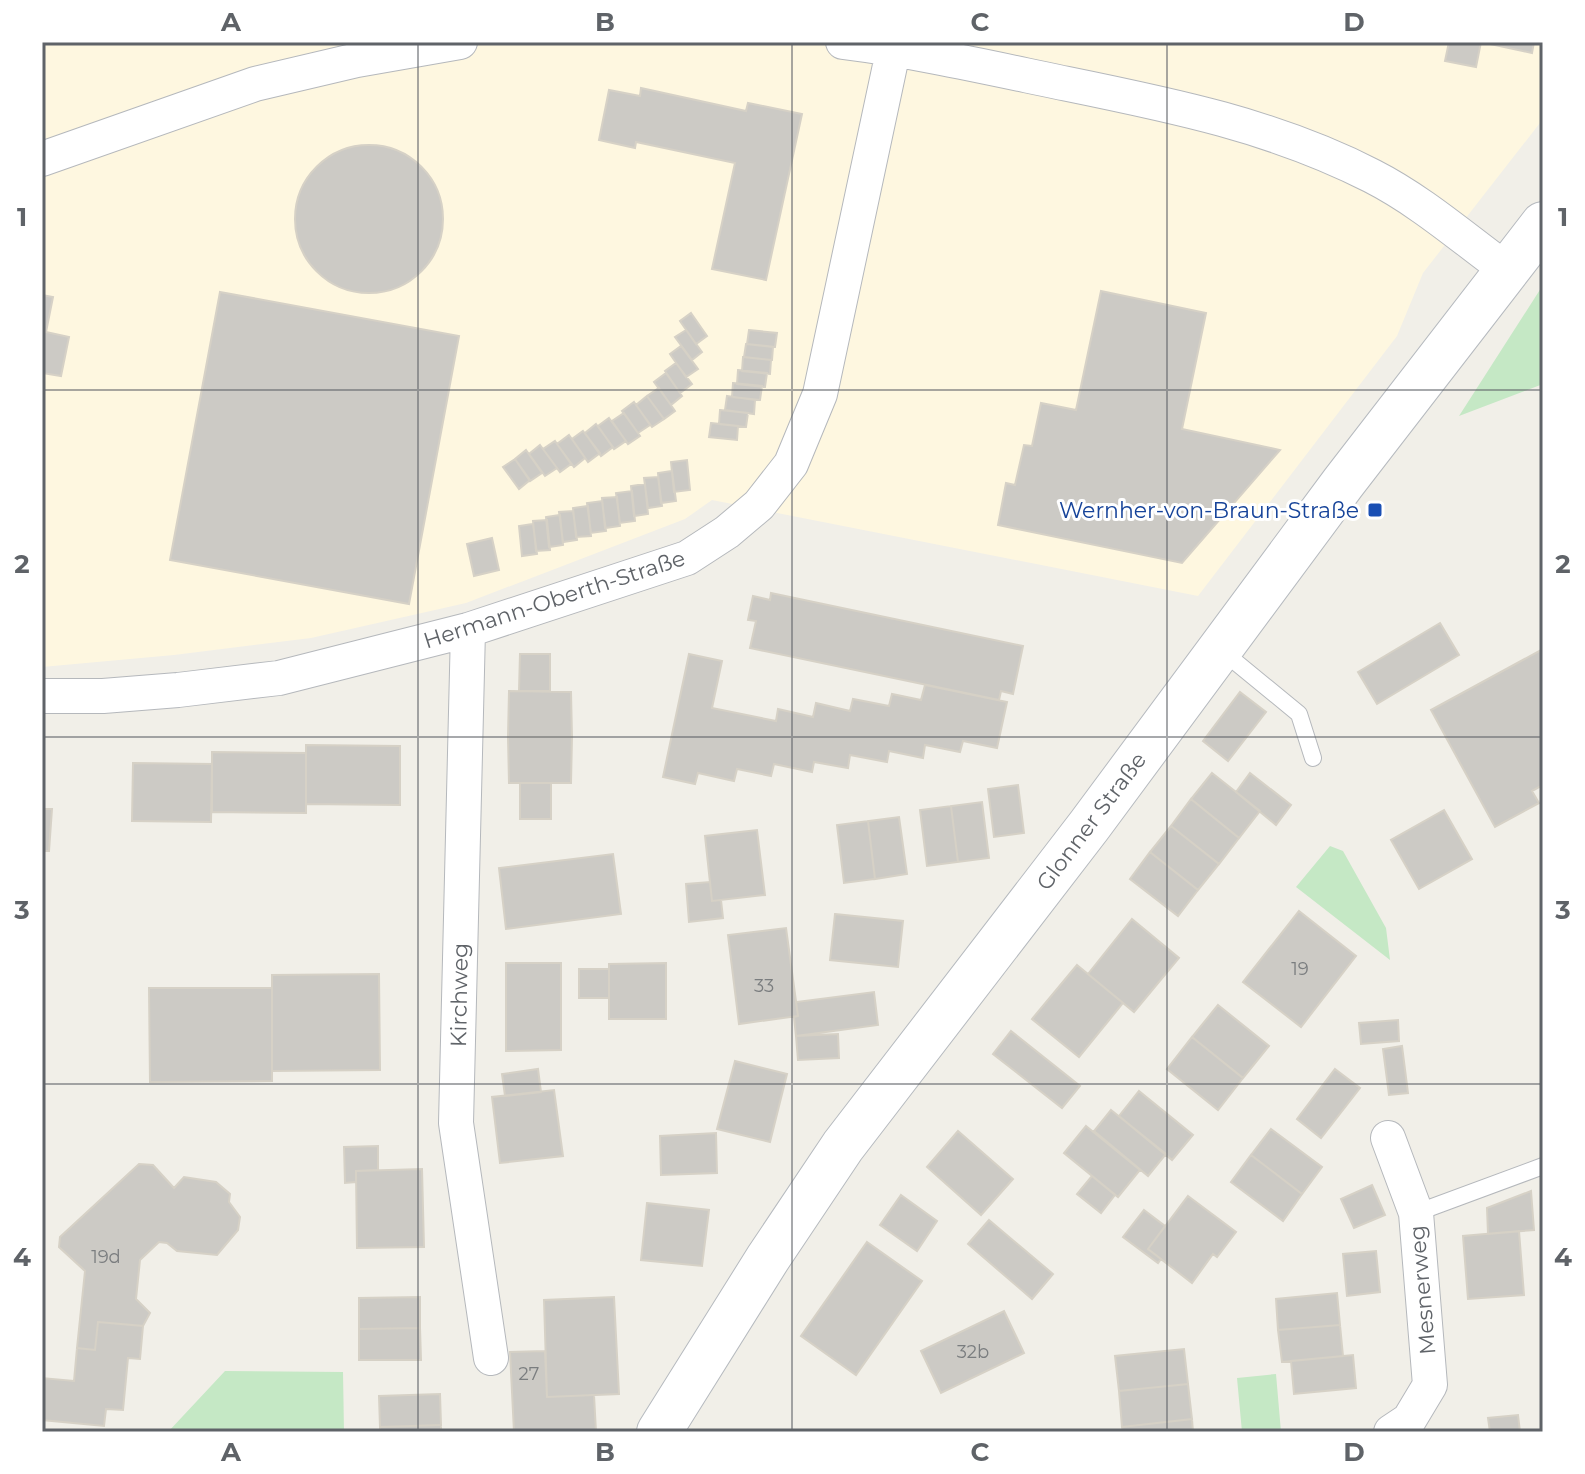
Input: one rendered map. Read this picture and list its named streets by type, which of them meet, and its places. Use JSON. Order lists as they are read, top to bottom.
{
  "streets": {
    "street": [
      "Hermann-Oberth-Straße",
      "Glonner Straße",
      "Kirchweg",
      "Mesnerweg"
    ]
  },
  "crossings": [
    ["Hermann-Oberth-Straße", "Kirchweg"]
  ],
  "places": {
    "transit": ["Wernher-von-Braun-Straße"]
  },
  "house_numbers": [
    "19",
    "33",
    "19d",
    "32b",
    "27"
  ],
  "grid": {
    "columns": [
      "A",
      "B",
      "C",
      "D"
    ],
    "rows": [
      "1",
      "2",
      "3",
      "4"
    ]
  }
}
